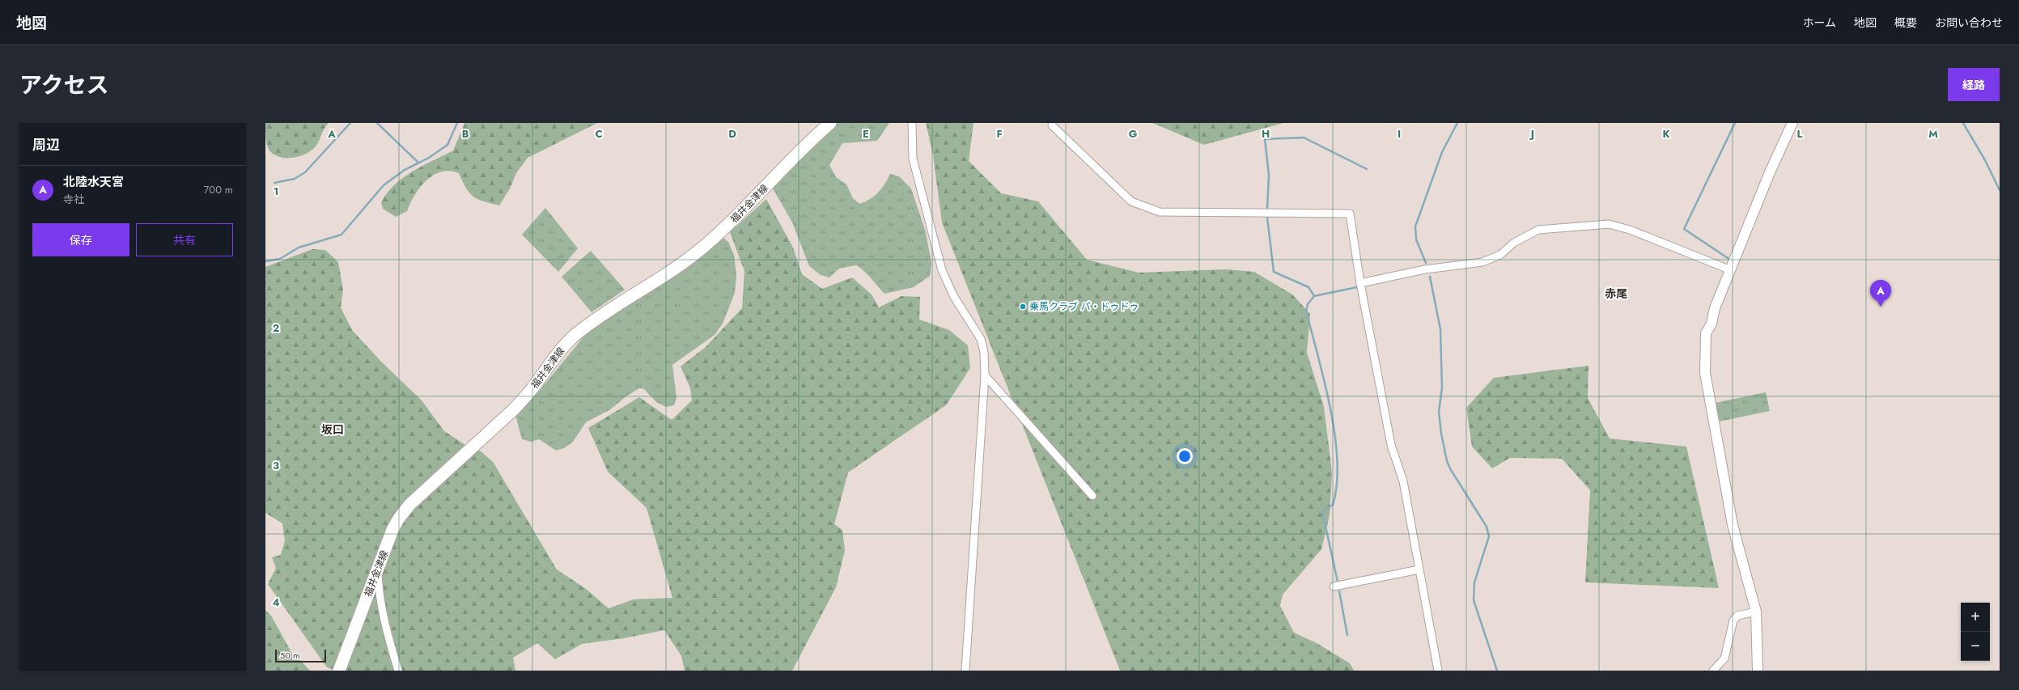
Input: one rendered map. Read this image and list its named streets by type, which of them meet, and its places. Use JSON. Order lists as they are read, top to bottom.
{
  "streets": {
    "main road": ["福井金津線"]
  },
  "districts": ["赤尾", "坂口"],
  "places": ["乗馬クラブ パ・ドゥドゥ"],
  "scale_bar": "50 m",
  "page": {
    "header": "地図",
    "nav": [
      "ホーム",
      "地図",
      "概要",
      "お問い合わせ"
    ],
    "title": "アクセス",
    "buttons": [
      "経路",
      ["保存", "共有"]
    ],
    "heading": "周辺",
    "list": [
      {
        "mark": "A",
        "name": "北陸水天宮",
        "note": "寺社",
        "value": "700 m"
      }
    ],
    "pins": "A",
    "map_buttons": ["+", "−"],
    "scale": "50 m"
  },
  "grid": {
    "columns": [
      "A",
      "B",
      "C",
      "D",
      "E",
      "F",
      "G",
      "H",
      "I",
      "J",
      "K",
      "L",
      "M"
    ],
    "rows": [
      "1",
      "2",
      "3",
      "4"
    ]
  }
}
